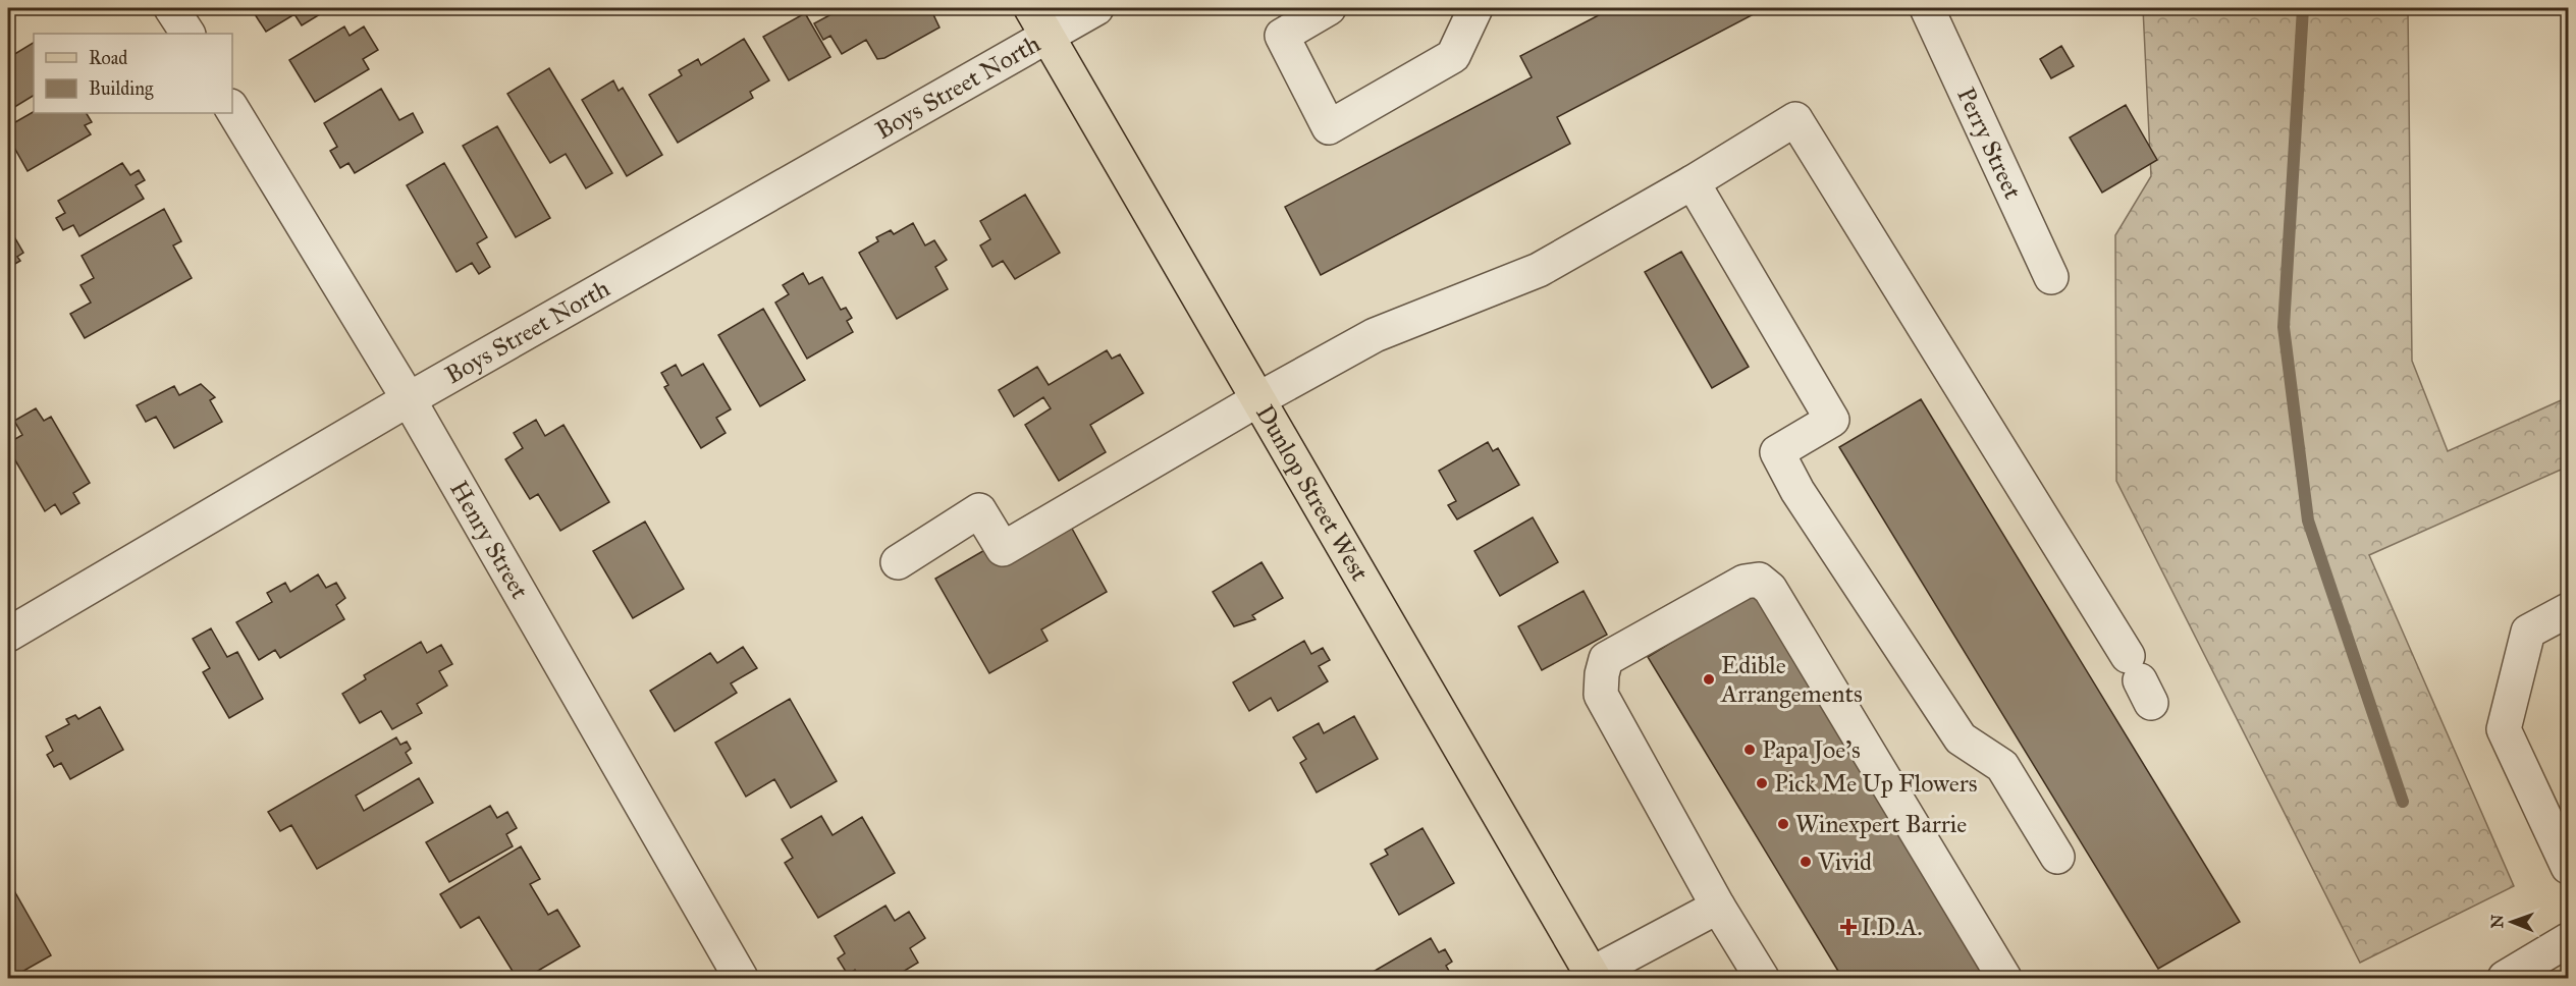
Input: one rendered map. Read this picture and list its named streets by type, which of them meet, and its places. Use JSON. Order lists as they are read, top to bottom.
{
  "streets": {
    "main road": ["Dunlop Street West"],
    "street": ["Boys Street North", "Perry Street", "Henry Street"]
  },
  "crossings": [
    ["Boys Street North", "Dunlop Street West"],
    ["Boys Street North", "Henry Street"]
  ],
  "places": {
    "other": [
      "Edible Arrangements",
      "Papa Joe's",
      "Pick Me Up Flowers",
      "Winexpert Barrie",
      "Vivid"
    ],
    "health": ["I.D.A."]
  },
  "legend": ["Road", "Building"],
  "north": "left"
}
